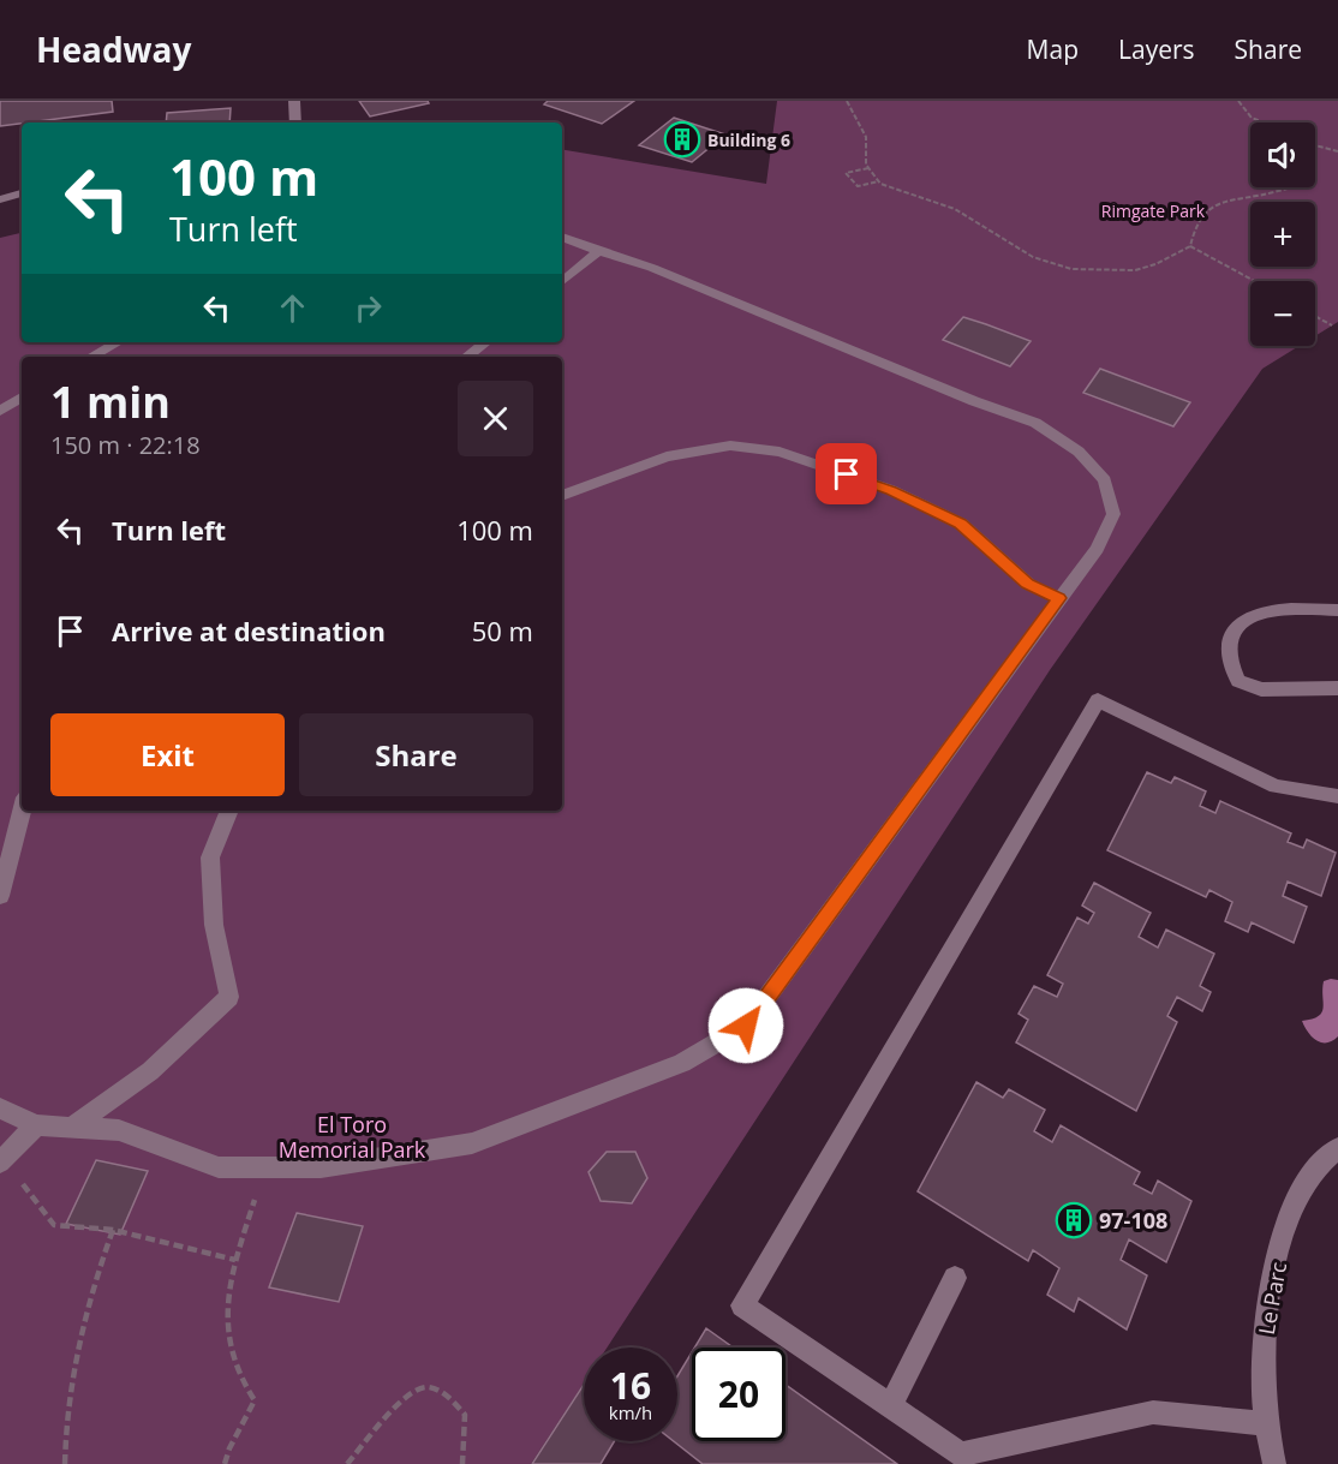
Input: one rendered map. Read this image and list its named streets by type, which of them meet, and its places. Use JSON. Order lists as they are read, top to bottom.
{
  "streets": {
    "street": ["Le Parc"]
  },
  "parks": ["Rimgate Park", "El Toro Memorial Park"],
  "places": {
    "building": ["Building 6", "97-108"]
  },
  "page": {
    "header": "Headway",
    "nav": ["Map", "Layers", "Share"],
    "map_buttons": ["+", "−"],
    "turn": ["100 m", "Turn left"],
    "heading": ["1 min", "150 m · 22:18"],
    "list": [
      {
        "name": "Turn left",
        "value": "100 m"
      },
      {
        "name": "Arrive at destination",
        "value": "50 m"
      }
    ],
    "buttons": ["Exit", "Share"],
    "speed": "16 km/h",
    "limit": "20"
  }
}
